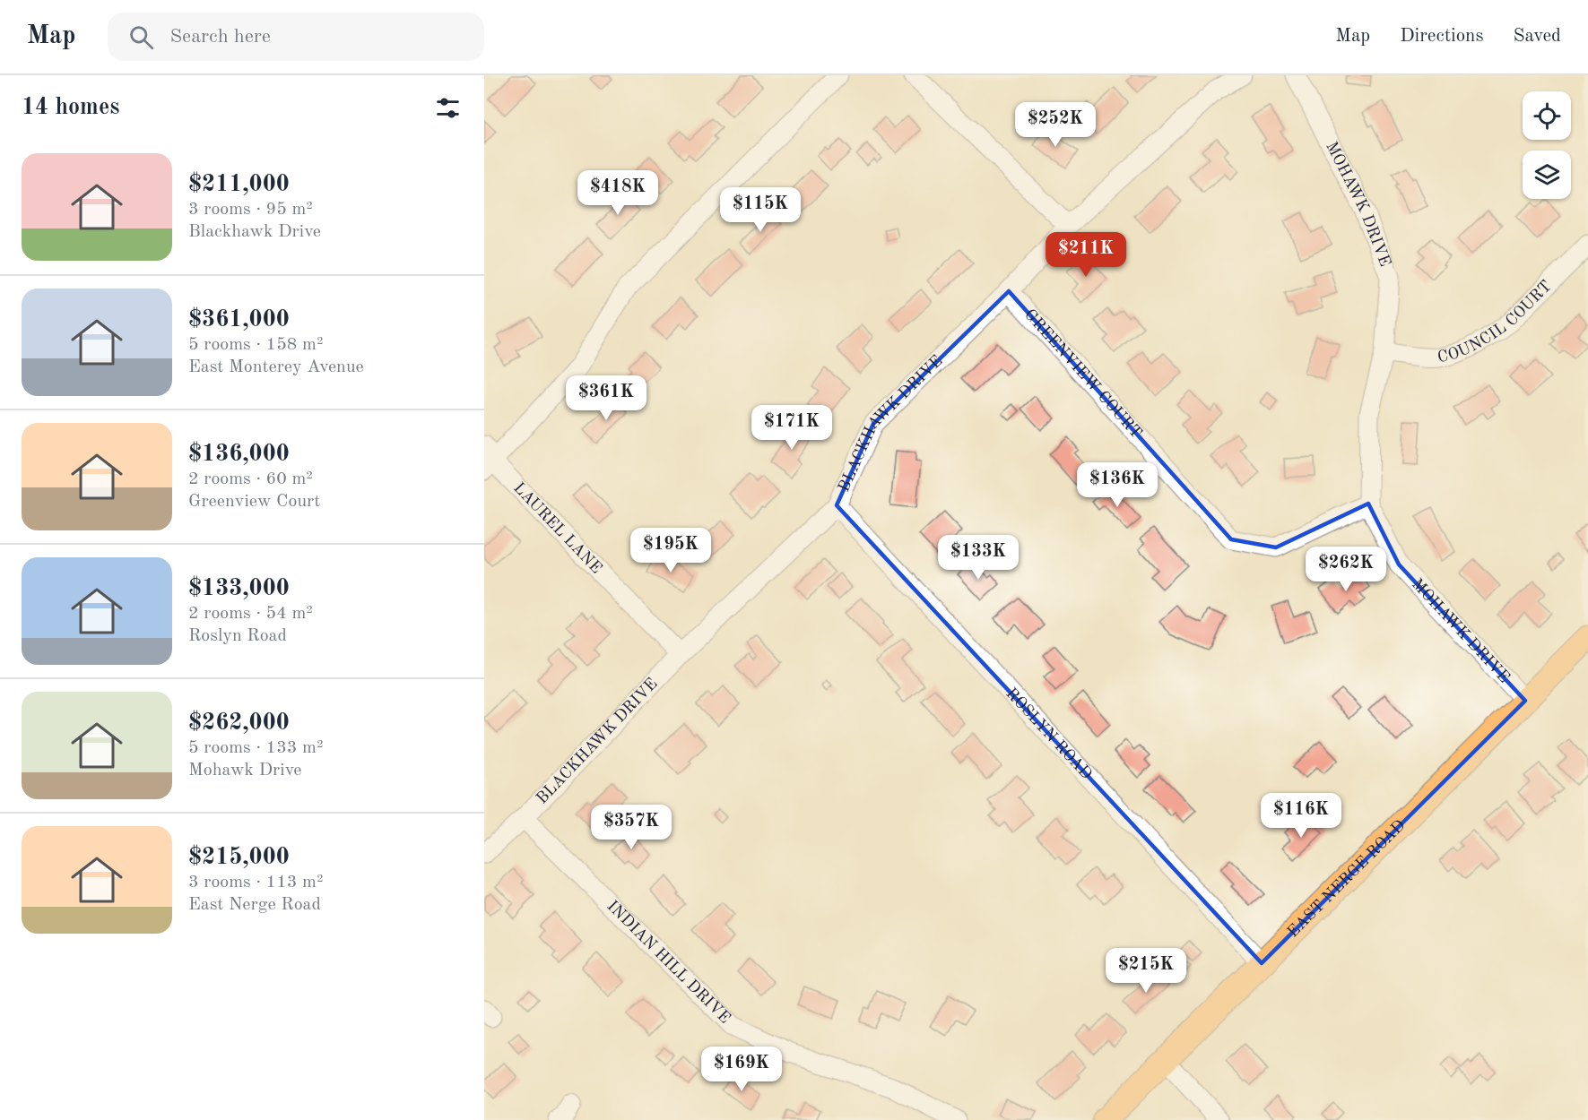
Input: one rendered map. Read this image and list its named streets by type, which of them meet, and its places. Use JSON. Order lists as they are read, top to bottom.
{
  "streets": {
    "main road": ["EAST NERGE ROAD"],
    "street": [
      "MOHAWK DRIVE",
      "COUNCIL COURT",
      "GREENVIEW COURT",
      "BLACKHAWK DRIVE",
      "LAUREL LANE",
      "ROSLYN ROAD",
      "INDIAN HILL DRIVE"
    ]
  },
  "crossings": [
    ["MOHAWK DRIVE", "COUNCIL COURT"],
    ["MOHAWK DRIVE", "GREENVIEW COURT"],
    ["MOHAWK DRIVE", "EAST NERGE ROAD"],
    ["GREENVIEW COURT", "BLACKHAWK DRIVE"],
    ["BLACKHAWK DRIVE", "LAUREL LANE"],
    ["BLACKHAWK DRIVE", "ROSLYN ROAD"],
    ["BLACKHAWK DRIVE", "INDIAN HILL DRIVE"],
    ["ROSLYN ROAD", "EAST NERGE ROAD"]
  ],
  "page": {
    "header": "Map",
    "search": "Search here",
    "nav": ["Map", "Directions", "Saved"],
    "heading": "14 homes",
    "price": [
      "$252K",
      "$418K",
      "$115K",
      "$211K",
      "$361K",
      "$171K",
      "$136K",
      "$195K",
      "$133K",
      "$262K",
      "$116K",
      "$357K",
      "$215K",
      "$169K"
    ],
    "list": [
      {
        "name": "$211,000",
        "note": "3 rooms · 95 m² · Blackhawk Drive"
      },
      {
        "name": "$361,000",
        "note": "5 rooms · 158 m² · East Monterey Avenue"
      },
      {
        "name": "$136,000",
        "note": "2 rooms · 60 m² · Greenview Court"
      },
      {
        "name": "$133,000",
        "note": "2 rooms · 54 m² · Roslyn Road"
      },
      {
        "name": "$262,000",
        "note": "5 rooms · 133 m² · Mohawk Drive"
      },
      {
        "name": "$215,000",
        "note": "3 rooms · 113 m² · East Nerge Road"
      }
    ]
  }
}
